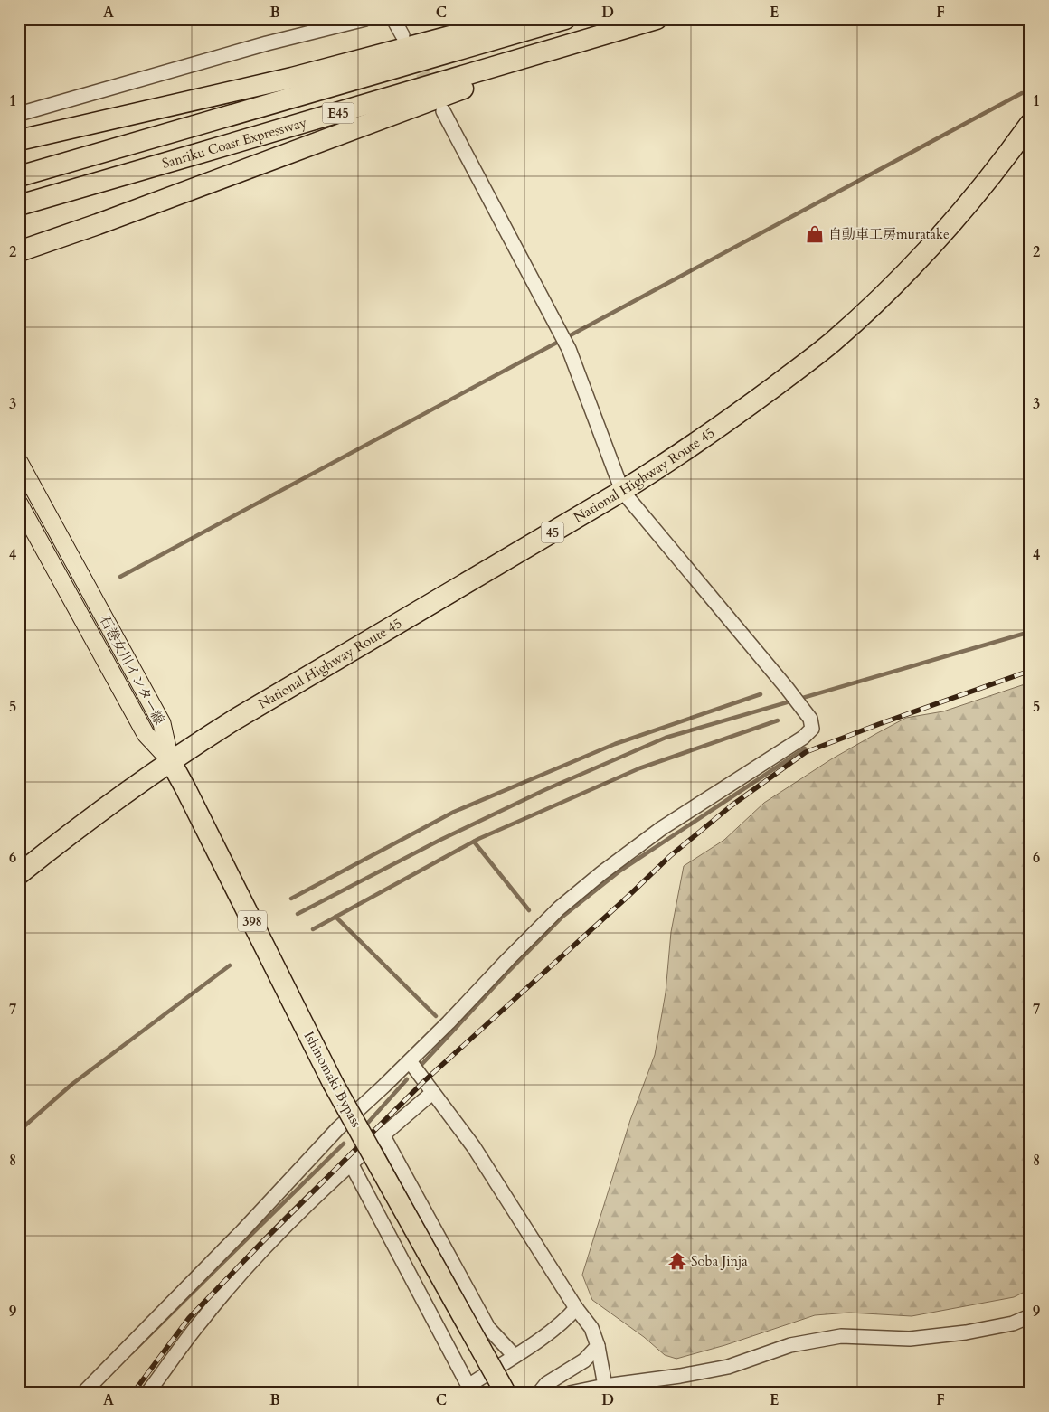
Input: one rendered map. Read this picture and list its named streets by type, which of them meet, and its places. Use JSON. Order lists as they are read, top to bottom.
{
  "streets": {
    "highway": [
      "E45",
      "Sanriku Coast Expressway",
      "National Highway Route 45",
      "45",
      "398",
      "Ishinomaki Bypass"
    ],
    "main road": ["石巻女川インター線"]
  },
  "crossings": [
    ["National Highway Route 45", "石巻女川インター線"],
    ["National Highway Route 45", "Ishinomaki Bypass"],
    ["石巻女川インター線", "Ishinomaki Bypass"]
  ],
  "places": {
    "shop": ["自動車工房muratake"],
    "temple": ["Soba Jinja"]
  },
  "grid": {
    "columns": [
      "A",
      "B",
      "C",
      "D",
      "E",
      "F"
    ],
    "rows": [
      "1",
      "2",
      "3",
      "4",
      "5",
      "6",
      "7",
      "8",
      "9"
    ]
  }
}
